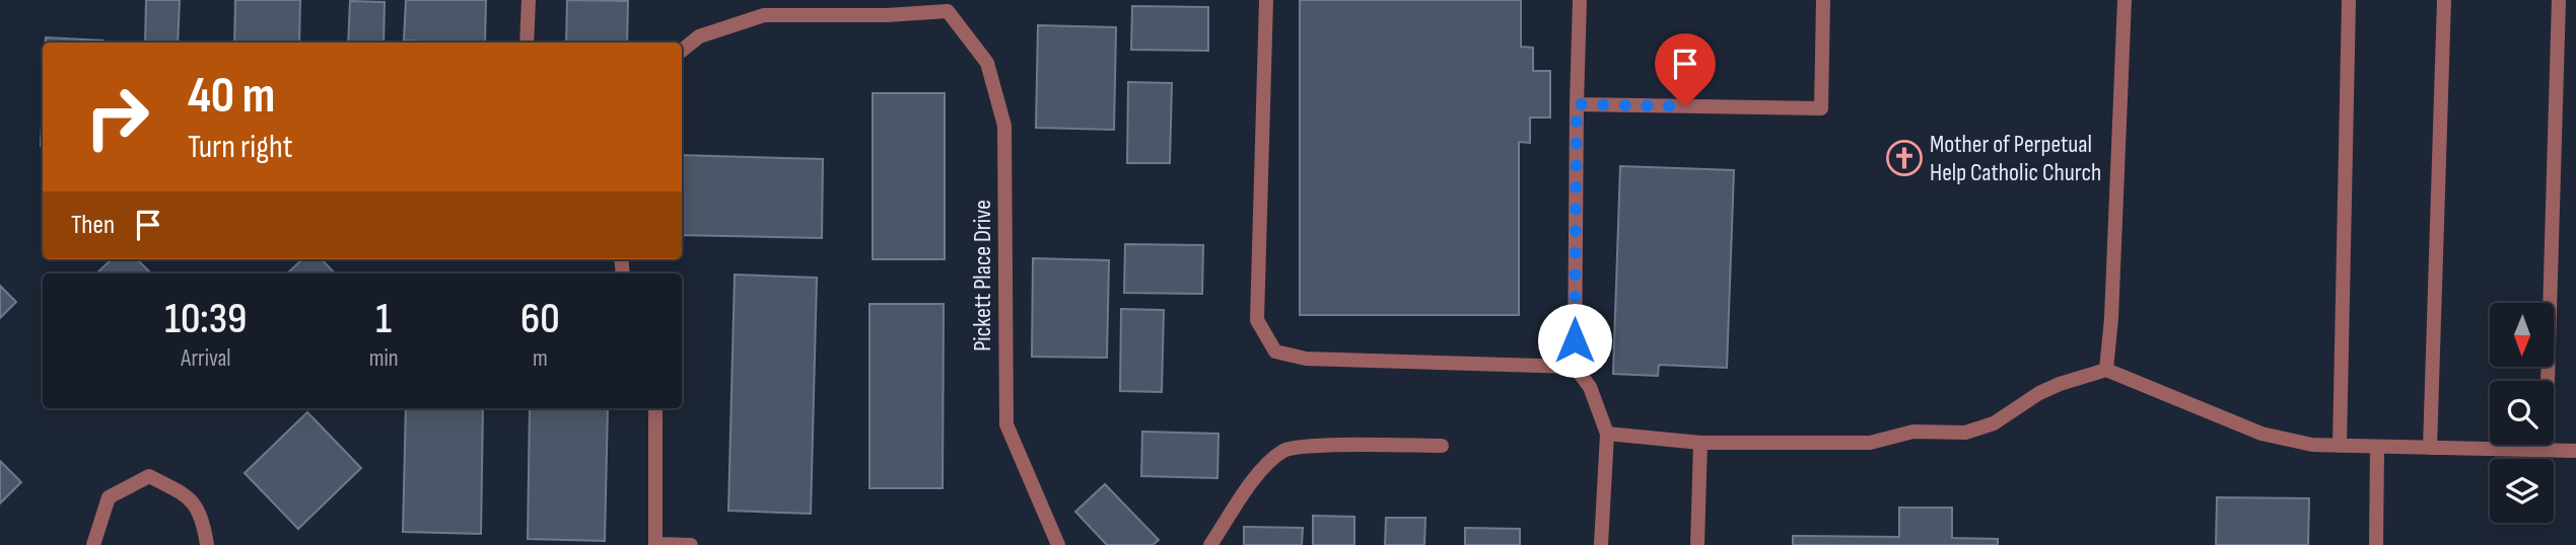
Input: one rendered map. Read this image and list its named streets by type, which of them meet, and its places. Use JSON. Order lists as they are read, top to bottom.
{
  "streets": {
    "lane": ["Pickett Place Drive"]
  },
  "places": {
    "church": ["Mother of Perpetual Help Catholic Church"]
  },
  "north": "bottom",
  "page": {
    "turn": ["40 m", "Turn right"],
    "then": "Then",
    "eta": [
      "10:39",
      "Arrival",
      "1",
      "min",
      "60",
      "m"
    ]
  }
}
